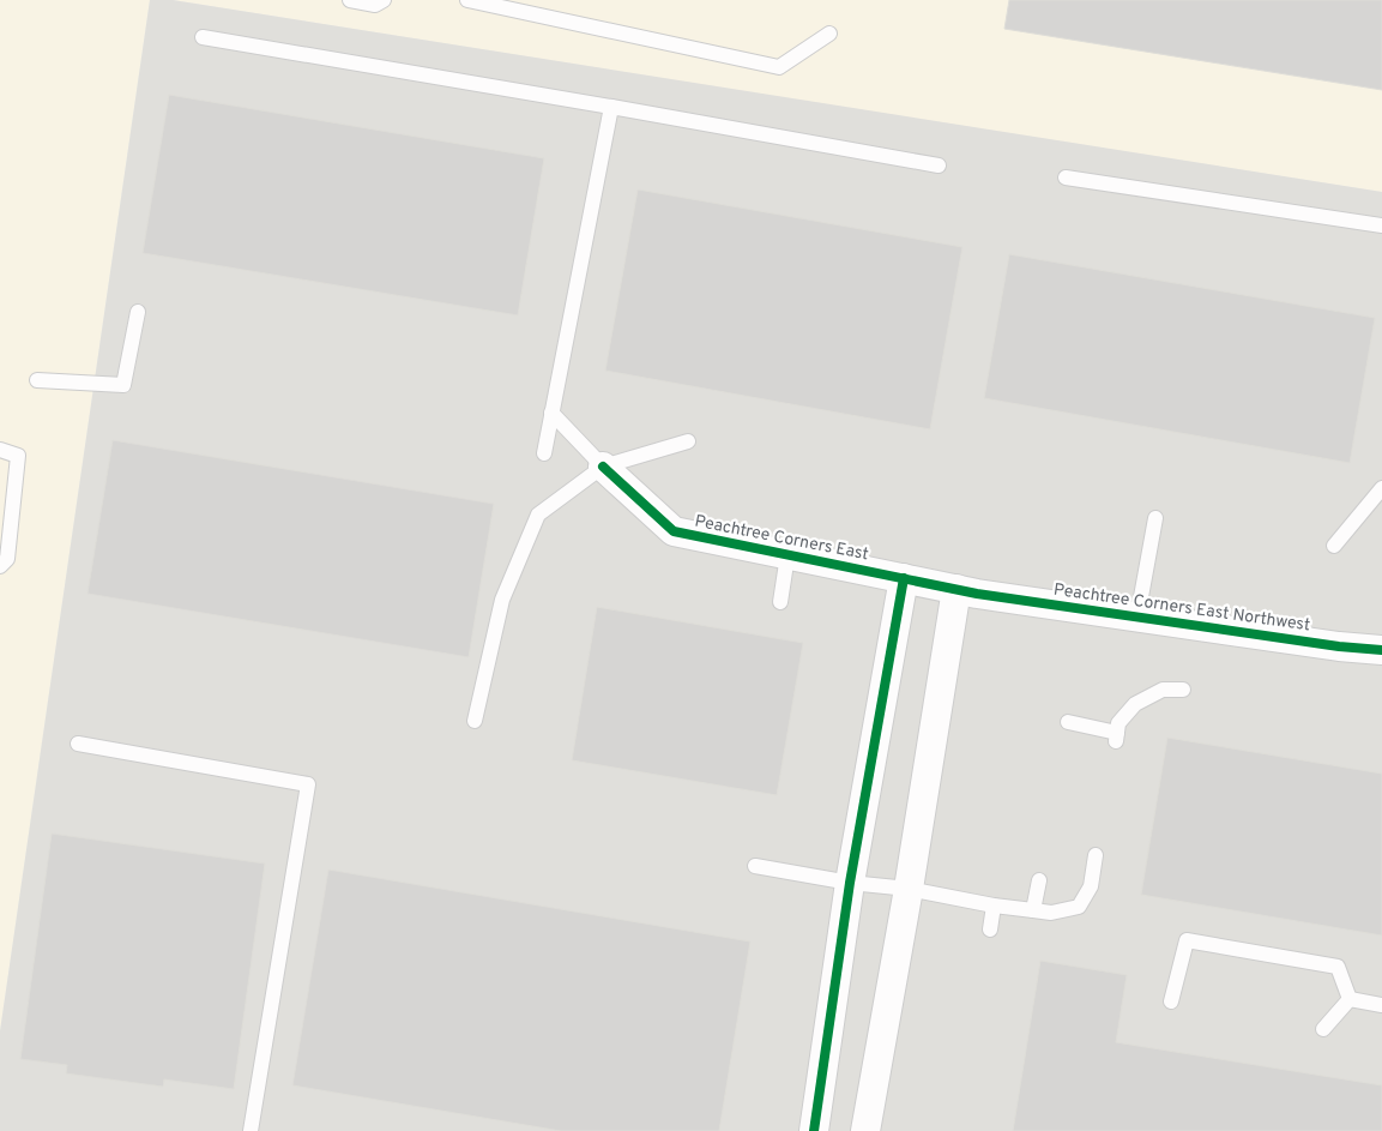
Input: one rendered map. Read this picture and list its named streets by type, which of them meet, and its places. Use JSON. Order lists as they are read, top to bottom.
{
  "streets": {
    "street": ["Peachtree Corners East", "Peachtree Corners East Northwest"]
  },
  "crossings": [
    ["Peachtree Corners East", "Peachtree Corners East Northwest"]
  ]
}
